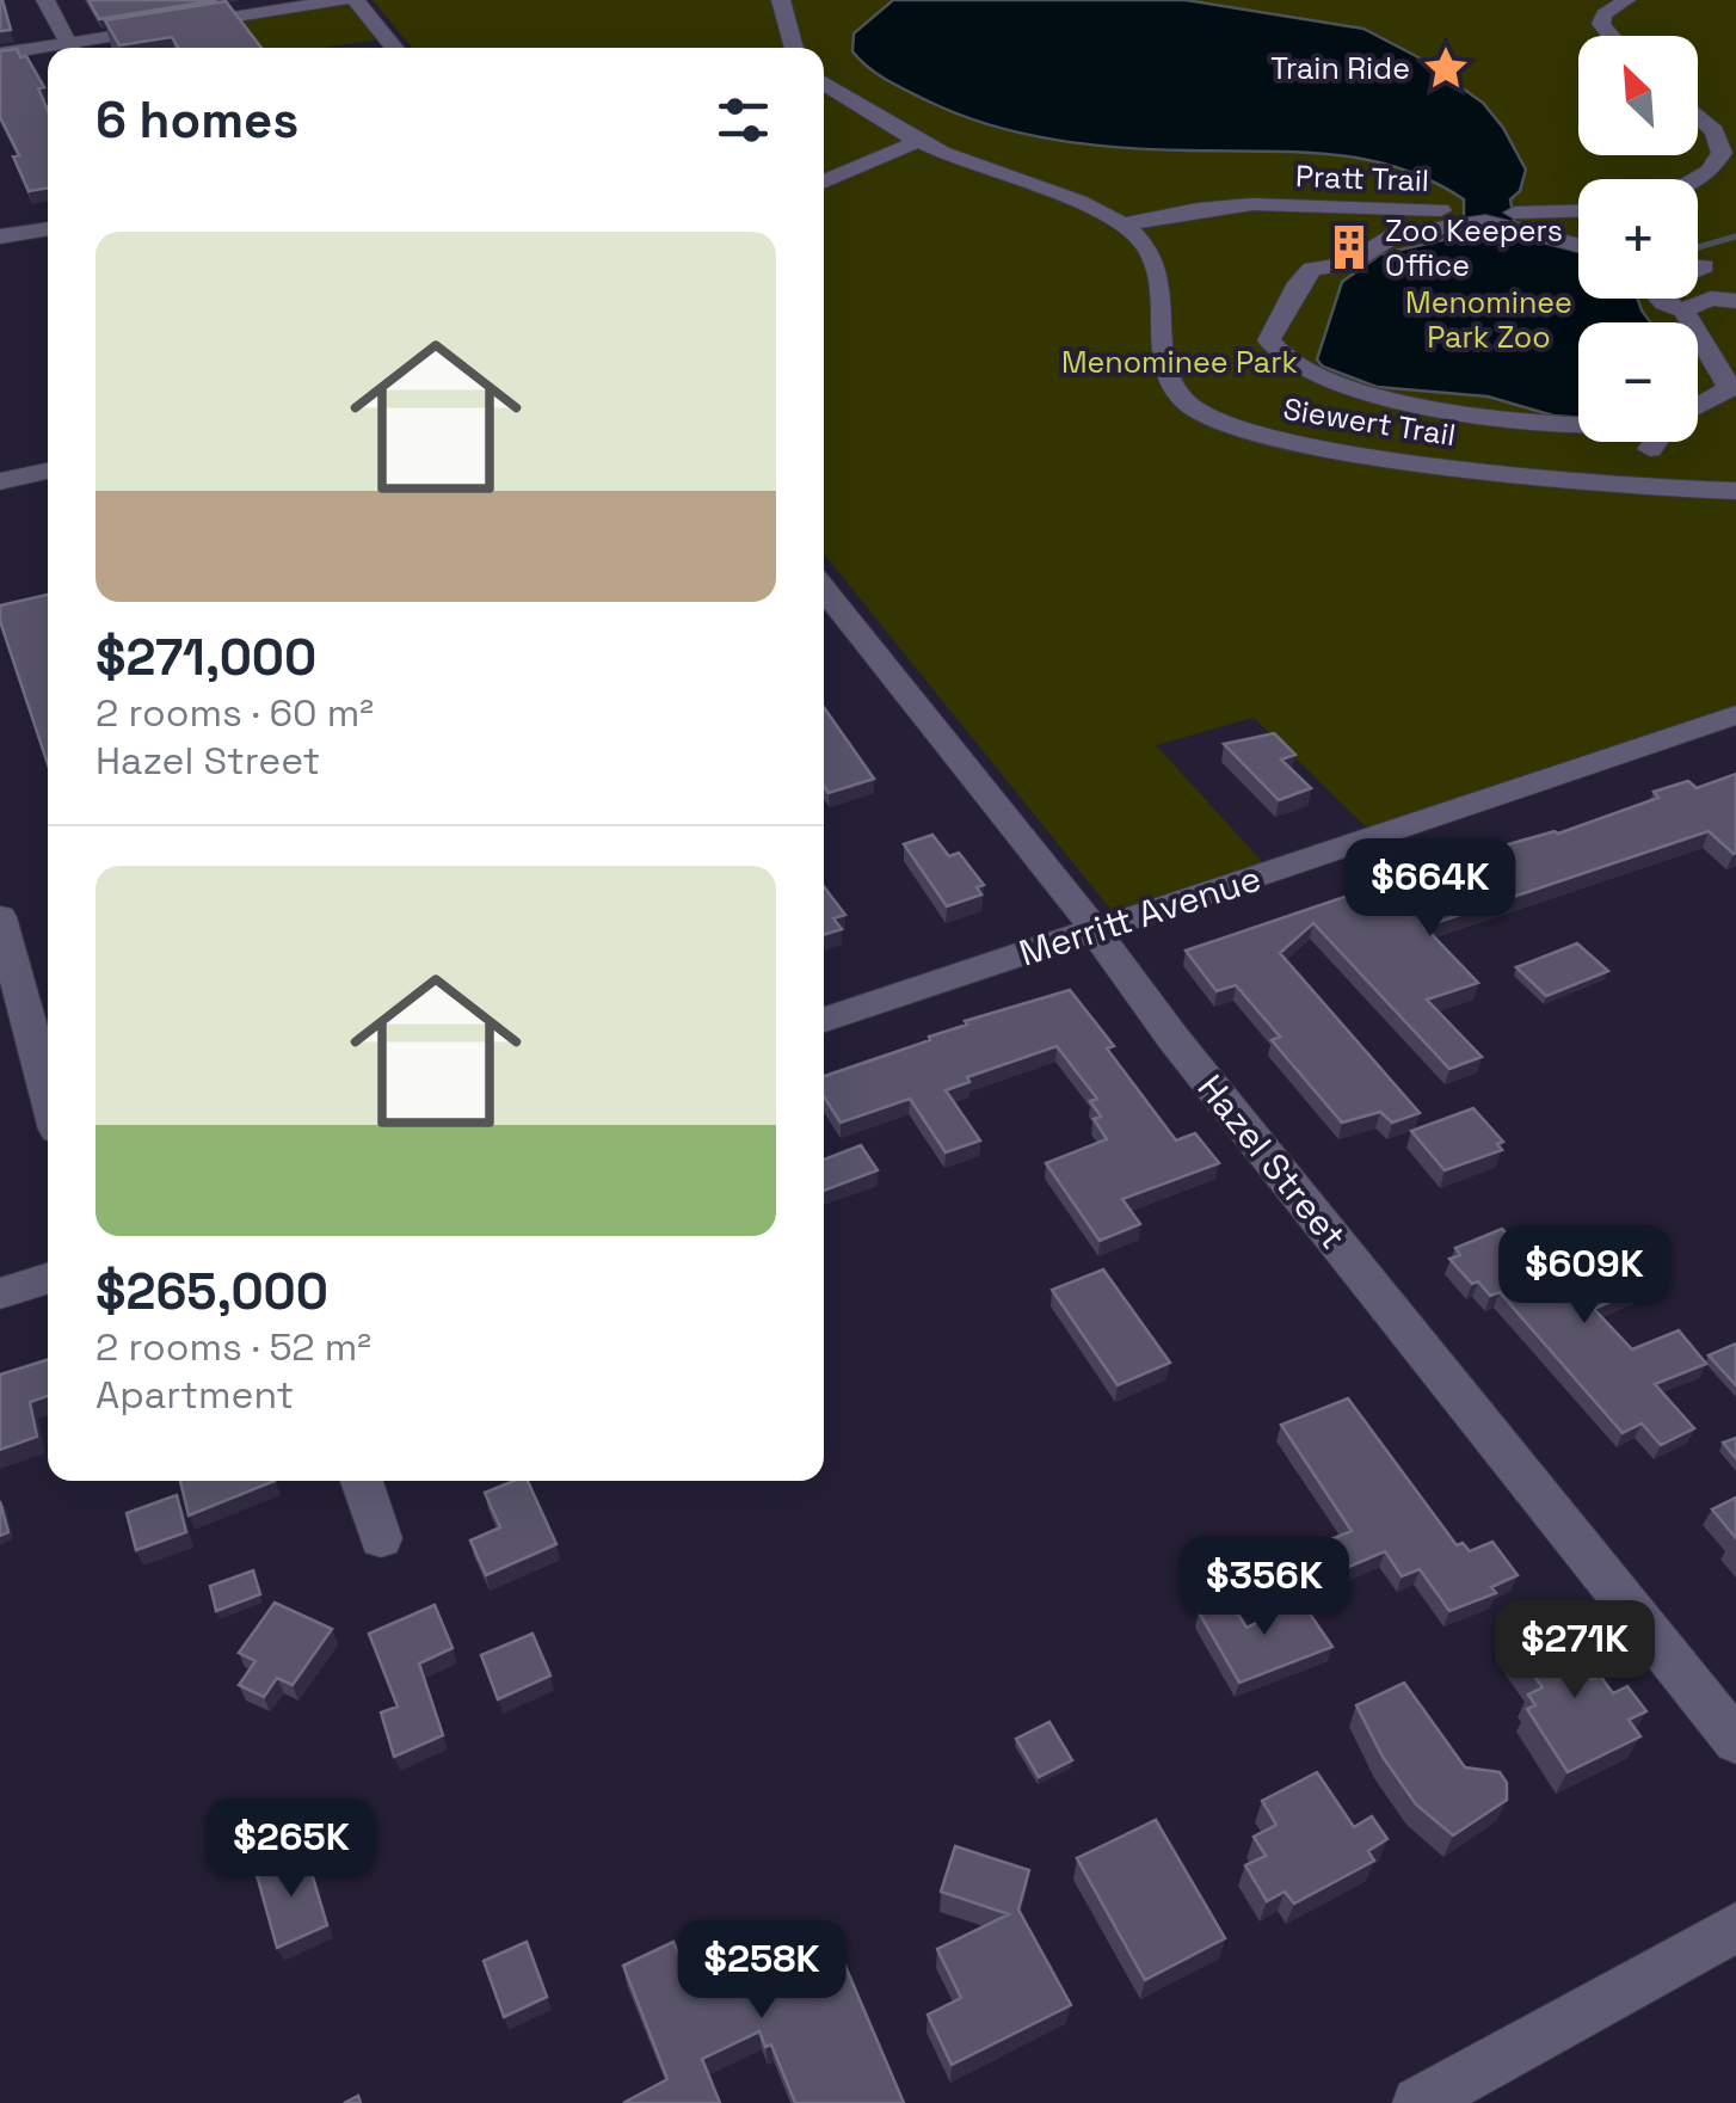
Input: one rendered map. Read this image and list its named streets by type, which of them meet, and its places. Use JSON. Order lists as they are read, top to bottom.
{
  "streets": {
    "street": [
      "Pratt Trail",
      "Siewert Trail",
      "Merritt Avenue",
      "Hazel Street"
    ]
  },
  "crossings": [
    ["Pratt Trail", "Siewert Trail"],
    ["Merritt Avenue", "Hazel Street"]
  ],
  "parks": ["Menominee Park Zoo", "Menominee Park"],
  "places": {
    "place": ["Train Ride"],
    "building": ["Zoo Keepers Office"]
  },
  "north": "top left",
  "page": {
    "map_buttons": ["+", "−"],
    "heading": "6 homes",
    "list": [
      {
        "name": "$271,000",
        "note": "2 rooms · 60 m² · Hazel Street"
      },
      {
        "name": "$265,000",
        "note": "2 rooms · 52 m² · Apartment"
      }
    ],
    "price": [
      "$664K",
      "$609K",
      "$356K",
      "$271K",
      "$265K",
      "$258K"
    ]
  }
}
